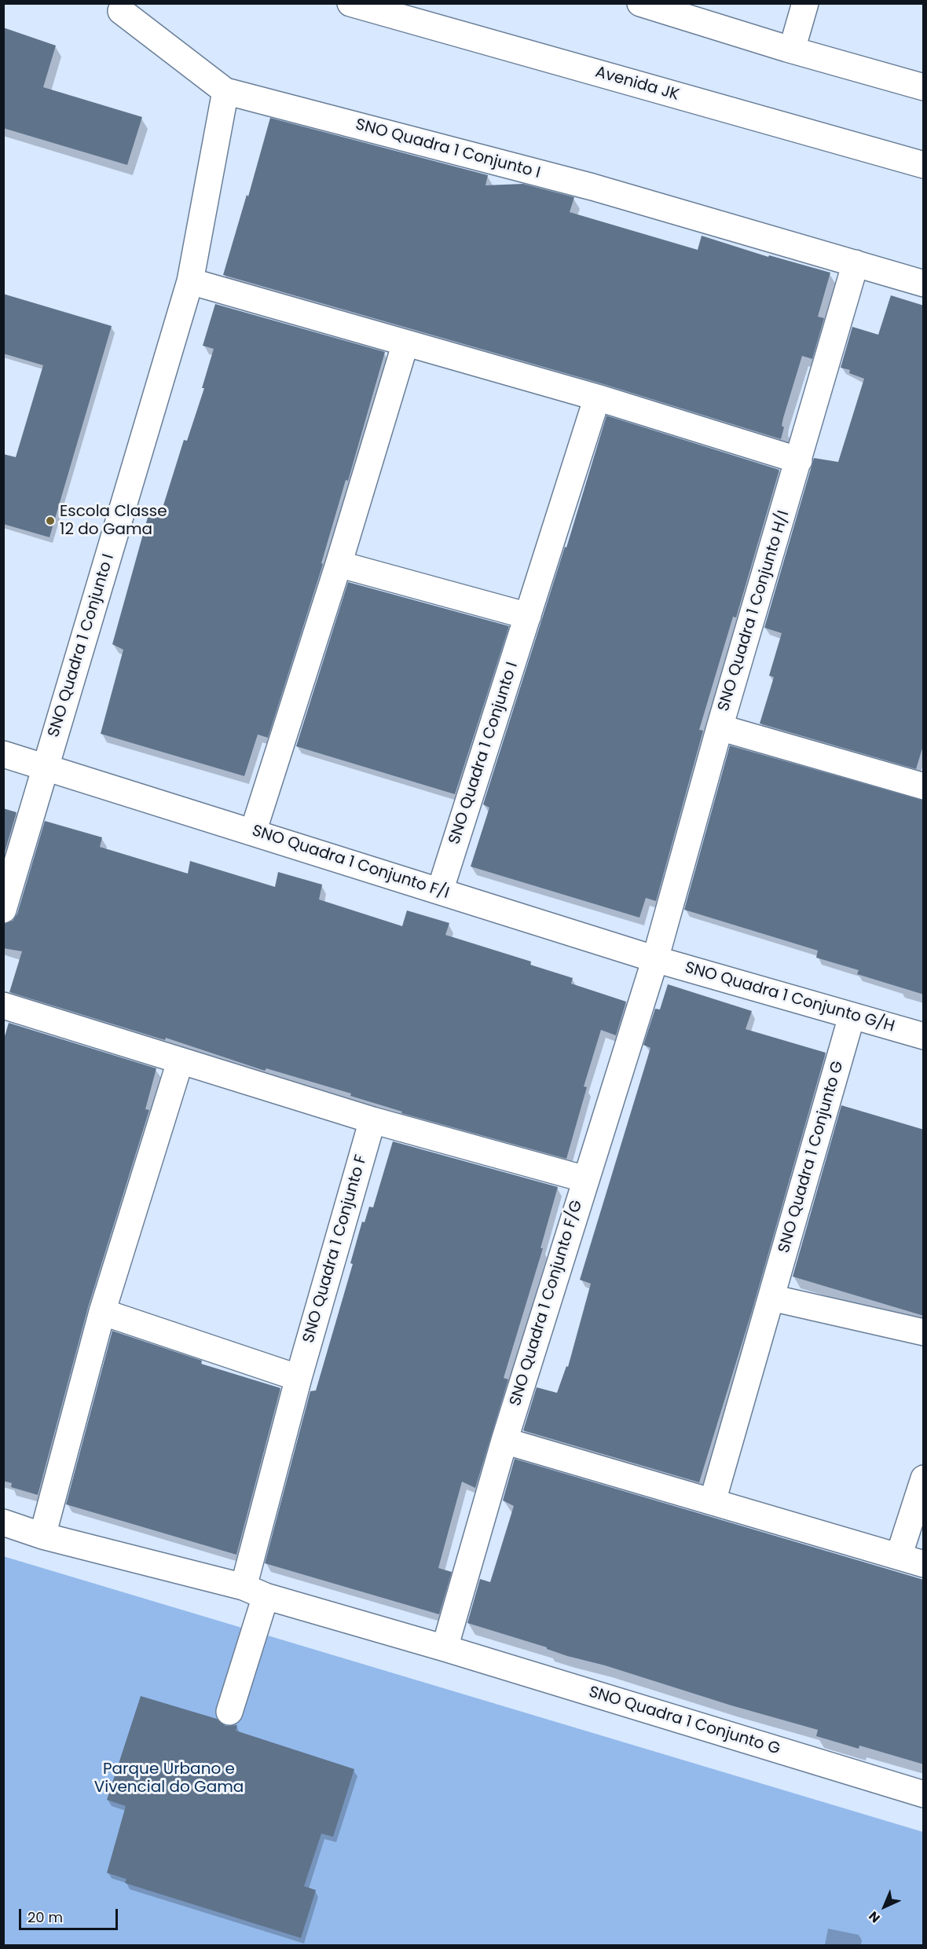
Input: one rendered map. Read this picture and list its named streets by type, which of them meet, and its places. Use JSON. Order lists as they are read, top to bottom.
{
  "streets": {
    "street": [
      "Avenida JK",
      "SNO Quadra 1 Conjunto I",
      "SNO Quadra 1 Conjunto H/I",
      "SNO Quadra 1 Conjunto F/I",
      "SNO Quadra 1 Conjunto G/H",
      "SNO Quadra 1 Conjunto G",
      "SNO Quadra 1 Conjunto F",
      "SNO Quadra 1 Conjunto F/G"
    ]
  },
  "crossings": [
    ["SNO Quadra 1 Conjunto I", "SNO Quadra 1 Conjunto H/I"],
    ["SNO Quadra 1 Conjunto I", "SNO Quadra 1 Conjunto F/I"],
    ["SNO Quadra 1 Conjunto H/I", "SNO Quadra 1 Conjunto F/I"],
    ["SNO Quadra 1 Conjunto H/I", "SNO Quadra 1 Conjunto G/H"],
    ["SNO Quadra 1 Conjunto H/I", "SNO Quadra 1 Conjunto F/G"],
    ["SNO Quadra 1 Conjunto F/I", "SNO Quadra 1 Conjunto G/H"],
    ["SNO Quadra 1 Conjunto F/I", "SNO Quadra 1 Conjunto F/G"],
    ["SNO Quadra 1 Conjunto G/H", "SNO Quadra 1 Conjunto G"],
    ["SNO Quadra 1 Conjunto G/H", "SNO Quadra 1 Conjunto F/G"],
    ["SNO Quadra 1 Conjunto G", "SNO Quadra 1 Conjunto F/G"]
  ],
  "parks": ["Parque Urbano e Vivencial do Gama"],
  "places": ["Escola Classe 12 do Gama"],
  "scale_bar": "20 m",
  "north": "bottom left"
}
